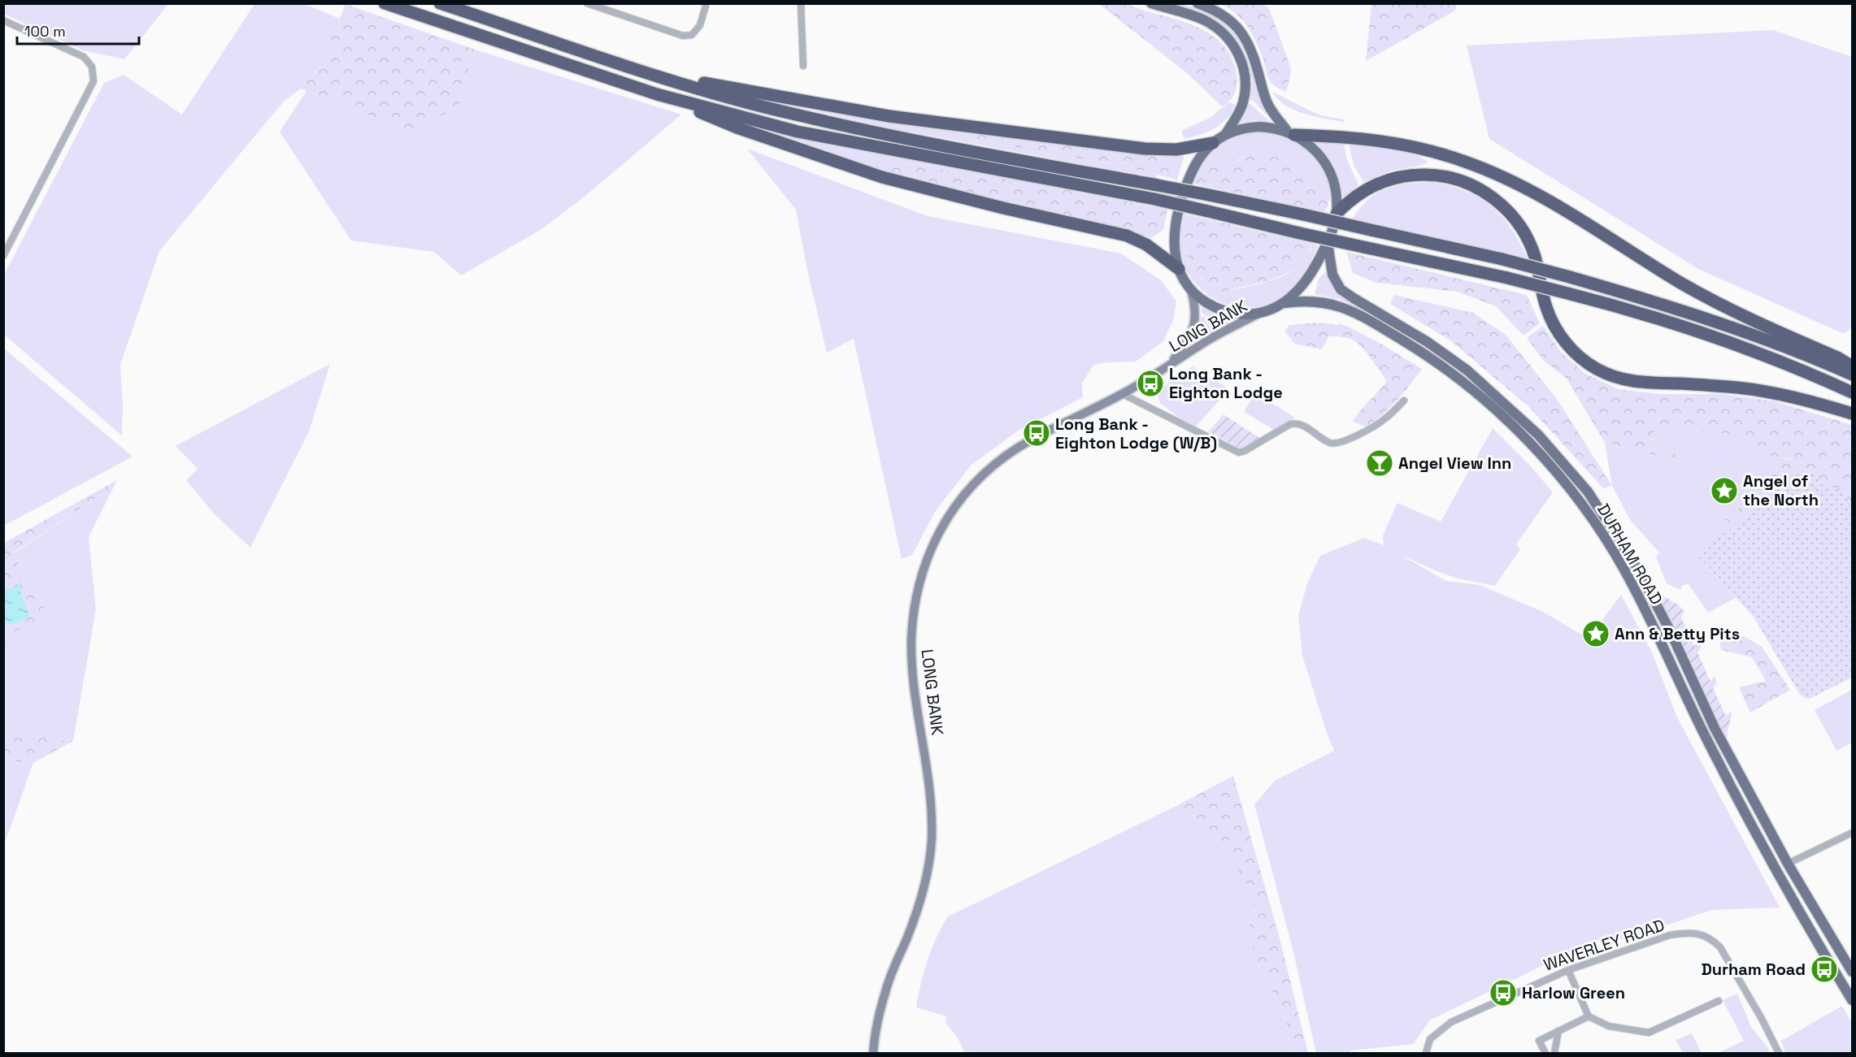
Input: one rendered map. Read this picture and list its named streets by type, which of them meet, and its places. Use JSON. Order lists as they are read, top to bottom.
{
  "streets": {
    "main road": ["LONG BANK", "DURHAM ROAD"],
    "street": ["WAVERLEY ROAD"]
  },
  "places": {
    "bus stop": [
      "Long Bank - Eighton Lodge",
      "Long Bank - Eighton Lodge (W/B)",
      "Durham Road",
      "Harlow Green"
    ],
    "bar": ["Angel View Inn"],
    "place": ["Angel of the North", "Ann & Betty Pits"]
  },
  "scale_bar": "100 m"
}
